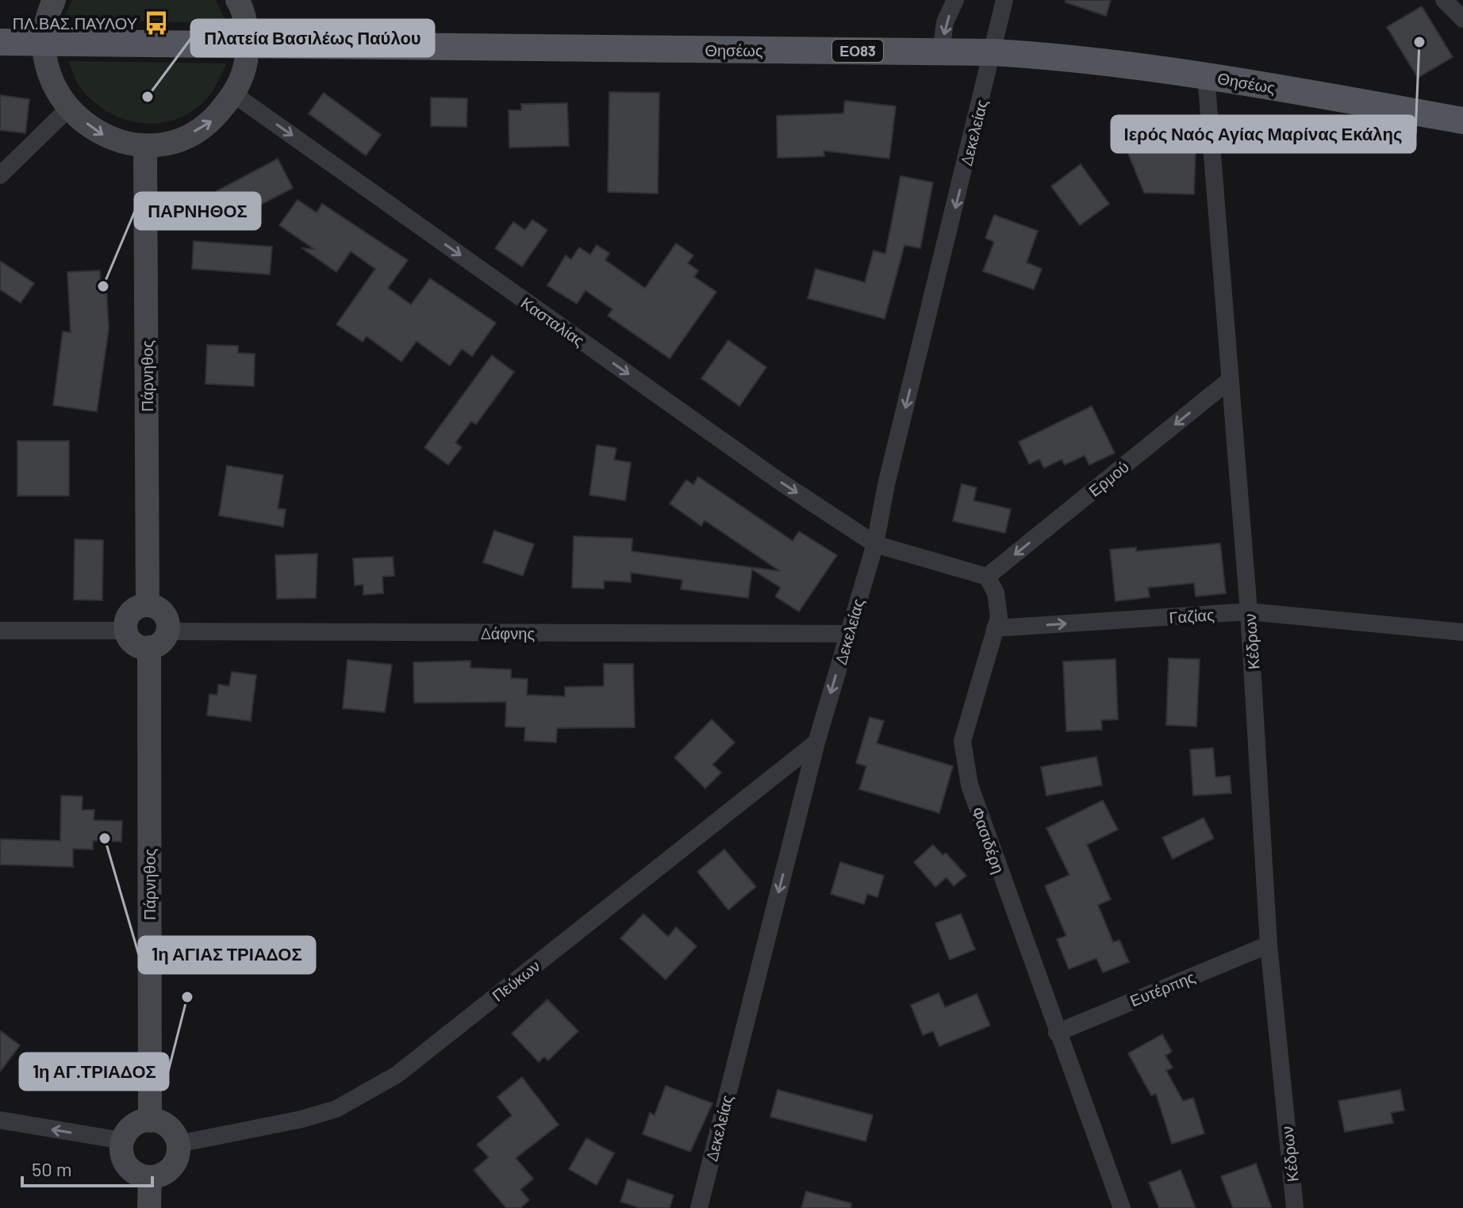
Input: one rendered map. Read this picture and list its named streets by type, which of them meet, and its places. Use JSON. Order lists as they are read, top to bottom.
{
  "streets": {
    "main road": ["Θησέως", "ΕΟ83"],
    "street": [
      "Δεκελείας",
      "Κασταλίας",
      "Πάρνηθος",
      "Ερμού",
      "Γαζίας",
      "Δάφνης",
      "Κέδρων",
      "Φασιδέρη",
      "Πεύκων",
      "Ευτέρπης"
    ]
  },
  "crossings": [
    ["Θησέως", "Δεκελείας"],
    ["Θησέως", "Κέδρων"],
    ["Δεκελείας", "Κασταλίας"],
    ["Δεκελείας", "Δάφνης"],
    ["Δεκελείας", "Πεύκων"],
    ["Πάρνηθος", "Δάφνης"],
    ["Πάρνηθος", "Πεύκων"],
    ["Ερμού", "Κέδρων"],
    ["Ερμού", "Φασιδέρη"],
    ["Γαζίας", "Κέδρων"],
    ["Γαζίας", "Φασιδέρη"],
    ["Κέδρων", "Ευτέρπης"],
    ["Φασιδέρη", "Ευτέρπης"]
  ],
  "one_way": [
    "Δεκελείας",
    "Κασταλίας",
    "Ερμού",
    "Γαζίας"
  ],
  "places": {
    "bus stop": ["ΠΛ.ΒΑΣ.ΠΑΥΛΟΥ"],
    "other": [
      "Ιερός Ναός Αγίας Μαρίνας Εκάλης",
      "Πλατεία Βασιλέως Παύλου",
      "ΠΑΡΝΗΘΟΣ",
      "1η ΑΓΙΑΣ ΤΡΙΑΔΟΣ",
      "1η ΑΓ.ΤΡΙΑΔΟΣ"
    ]
  },
  "scale_bar": "50 m"
}
